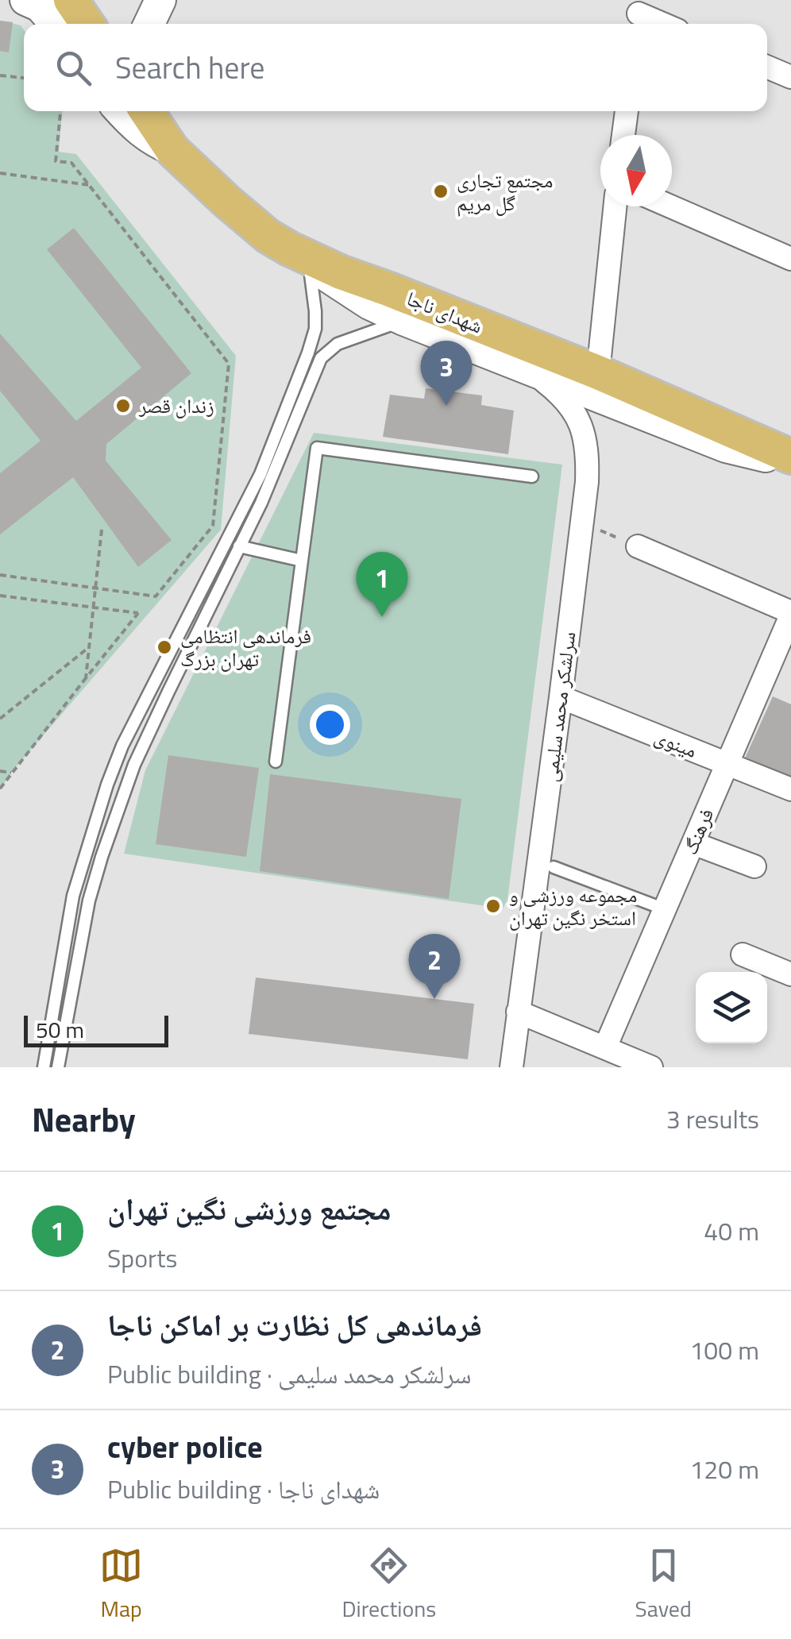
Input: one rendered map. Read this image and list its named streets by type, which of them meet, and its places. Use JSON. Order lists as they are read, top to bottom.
{
  "streets": {
    "main road": ["شهدای ناجا"],
    "street": ["سرلشکر محمد سلیمی", "مینوی", "فرهنگ"]
  },
  "crossings": [
    ["سرلشکر محمد سلیمی", "مینوی"],
    ["مینوی", "فرهنگ"]
  ],
  "places": [
    "مجتمع تجاری گل مریم",
    "زندان قصر",
    "فرماندهی انتظامی تهران بزرگ",
    "مجموعه ورزشی و استخر نگین تهران"
  ],
  "scale_bar": "50 m",
  "north": "bottom",
  "page": {
    "search": "Search here",
    "pins": ["3", "1", "2"],
    "scale": "50 m",
    "heading": ["Nearby", "3 results"],
    "list": [
      {
        "mark": "1",
        "name": "مجتمع ورزشی نگین تهران",
        "note": "Sports",
        "value": "40 m"
      },
      {
        "mark": "2",
        "name": "فرماندهی کل نظارت بر اماکن ناجا",
        "note": "Public building · سرلشکر محمد سلیمی",
        "value": "100 m"
      },
      {
        "mark": "3",
        "name": "cyber police",
        "note": "Public building · شهدای ناجا",
        "value": "120 m"
      }
    ],
    "nav": ["Map", "Directions", "Saved"]
  }
}
